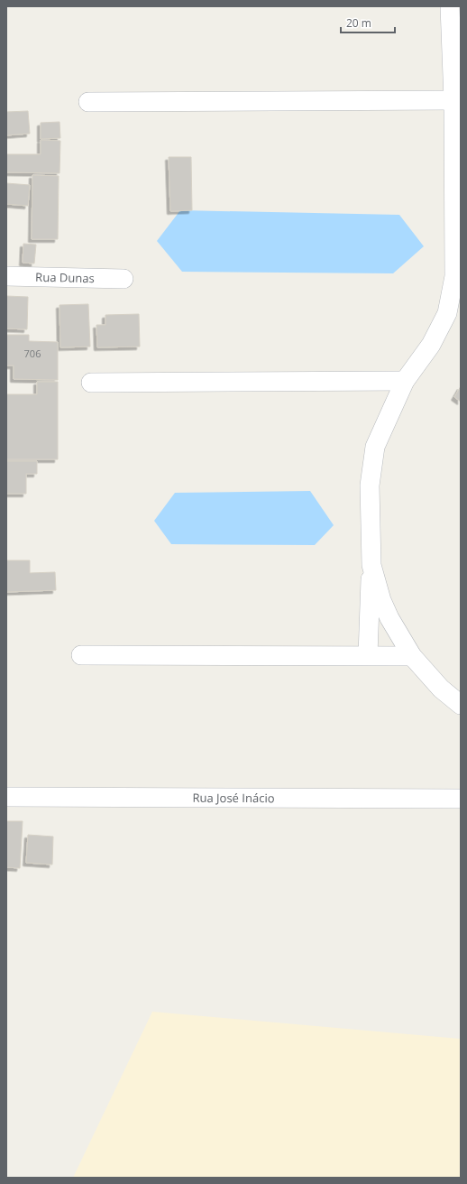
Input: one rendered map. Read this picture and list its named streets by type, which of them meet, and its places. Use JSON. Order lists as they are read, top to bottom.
{
  "streets": {
    "street": ["Rua Dunas", "Rua José Inácio"]
  },
  "house_numbers": ["706"],
  "scale_bar": "20 m"
}
